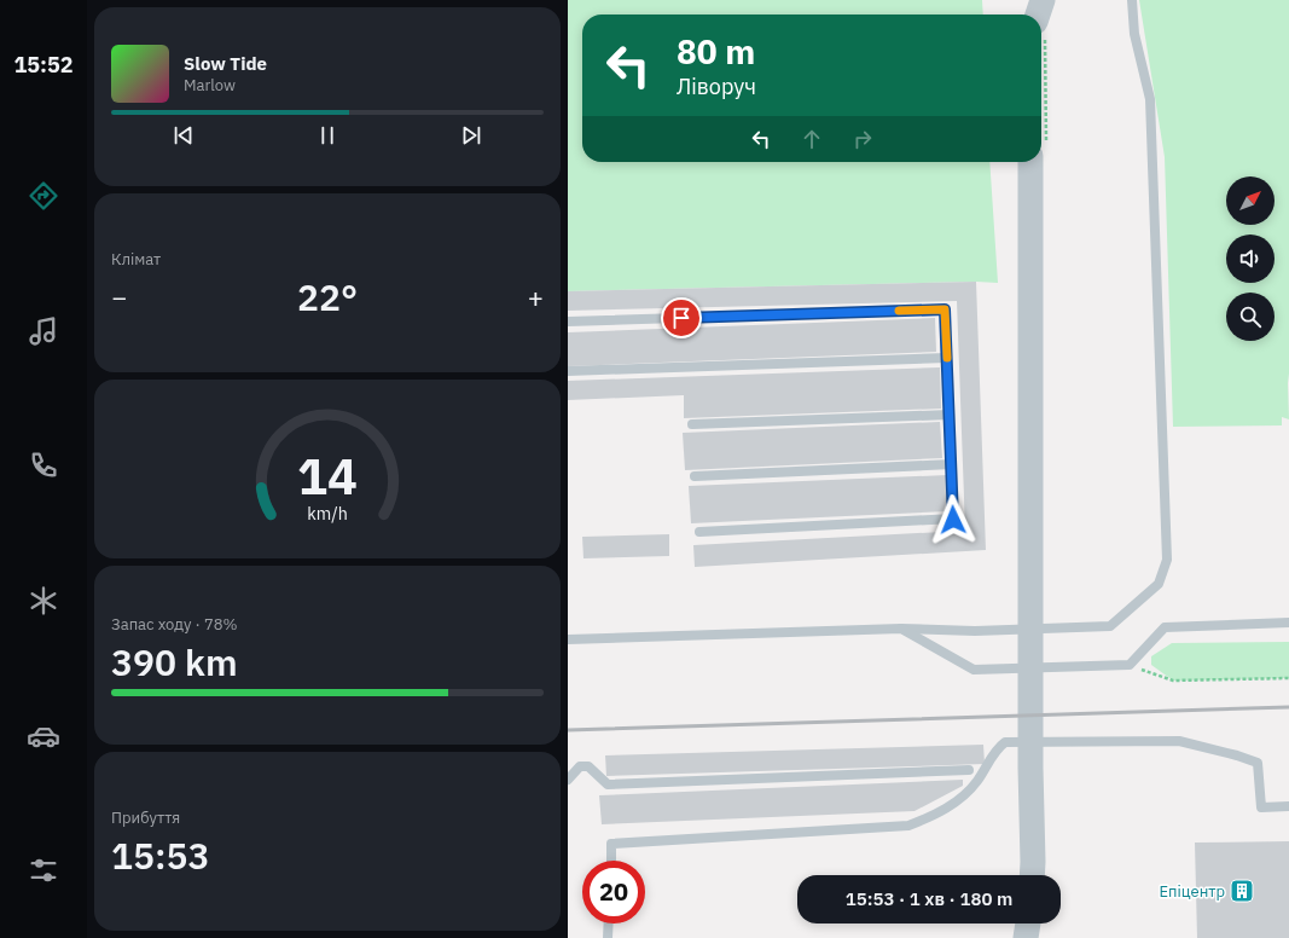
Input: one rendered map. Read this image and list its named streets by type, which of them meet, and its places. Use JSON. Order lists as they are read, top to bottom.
{
  "places": {
    "building": ["Епіцентр"]
  },
  "north": "top right",
  "page": {
    "tabs": "15:52",
    "turn": ["80 m", "Ліворуч"],
    "song": ["Slow Tide", "Marlow"],
    "tile": [
      "Клімат",
      ["Запас ходу · 78%", "390 km"],
      ["Прибуття", "15:53"]
    ],
    "heat": ["−", "22°", "+"],
    "limit": "20",
    "trip": "15:53 · 1 хв · 180 m",
    "gauge": ["14", "km/h"]
  }
}
